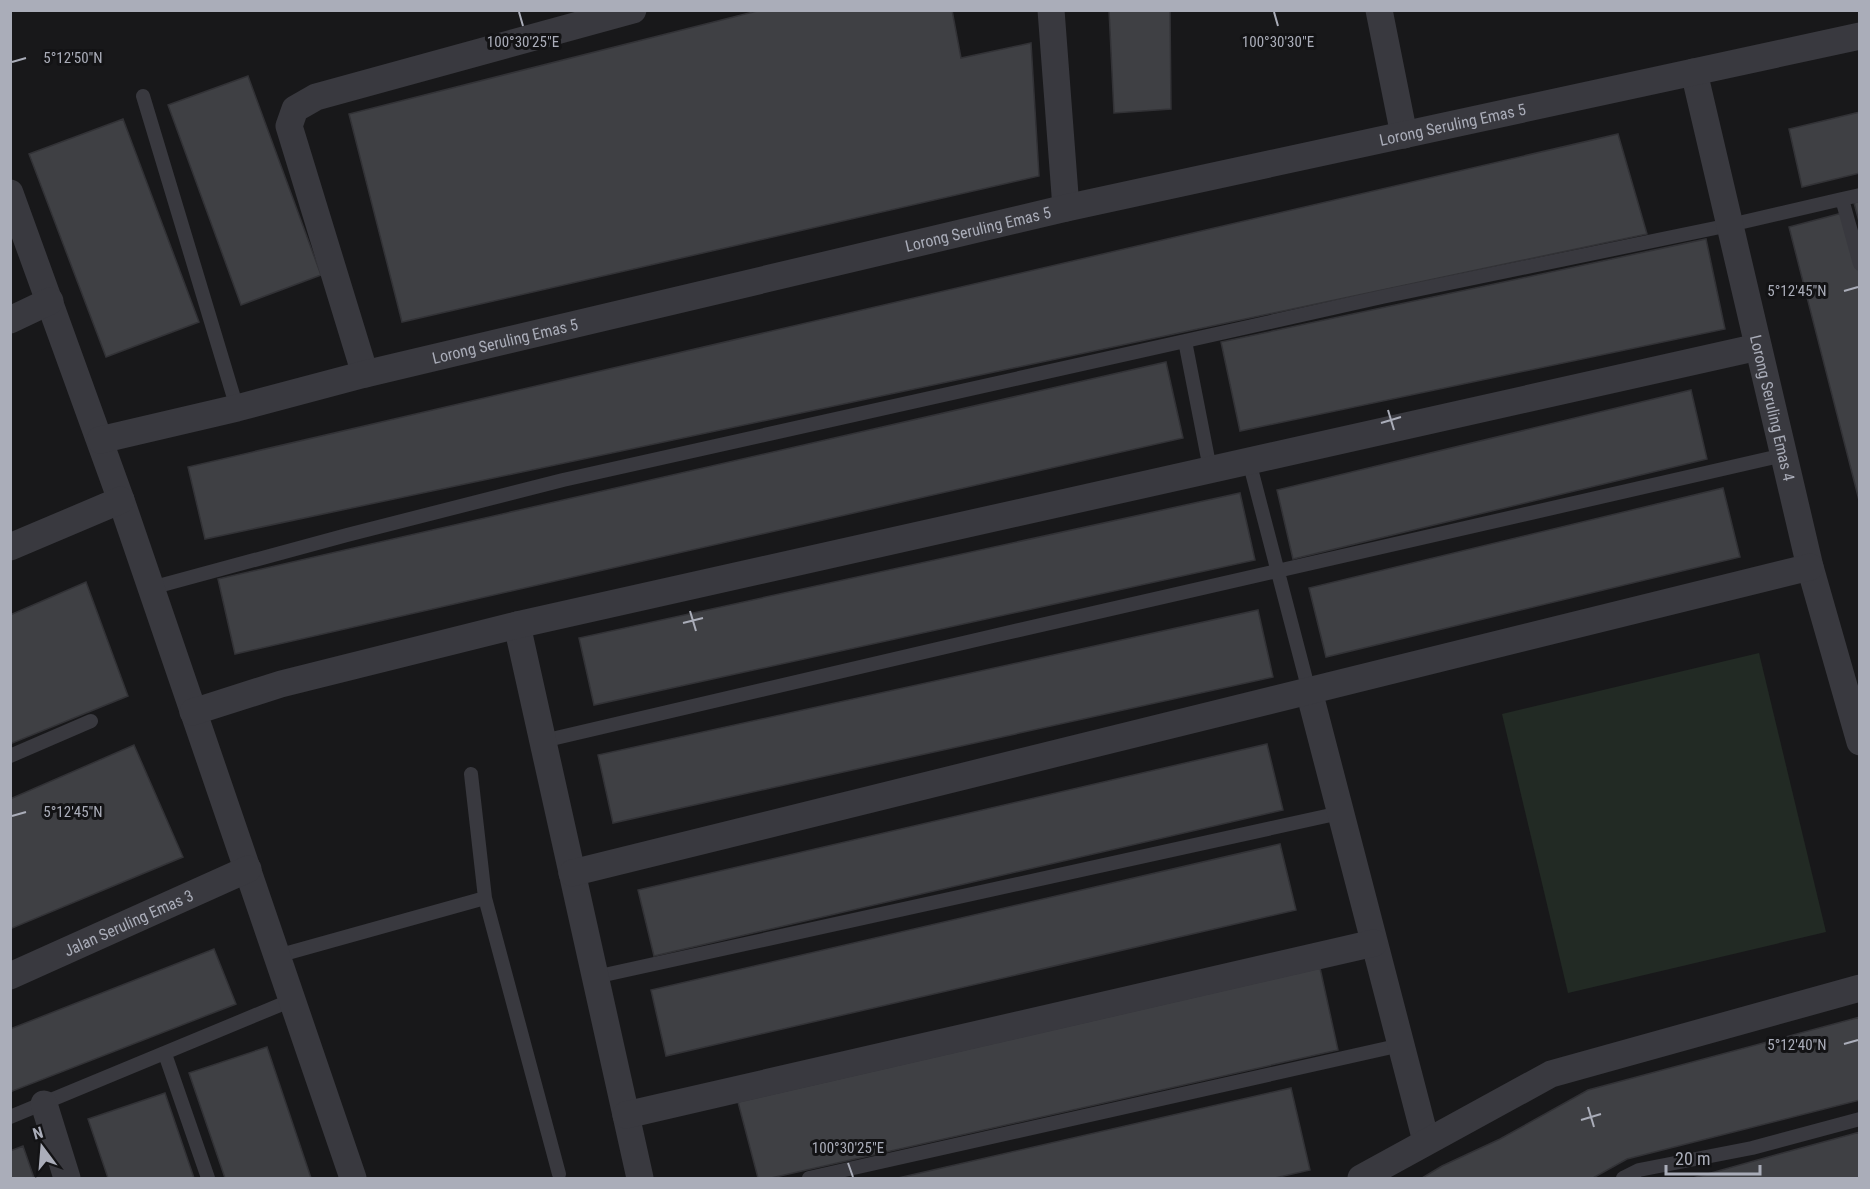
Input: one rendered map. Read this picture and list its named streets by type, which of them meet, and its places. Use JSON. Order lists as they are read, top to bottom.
{
  "streets": {
    "street": ["Lorong Seruling Emas 5", "Lorong Seruling Emas 4", "Jalan Seruling Emas 3"]
  },
  "crossings": [
    ["Lorong Seruling Emas 5", "Lorong Seruling Emas 4"]
  ],
  "scale_bar": "20 m",
  "north": "top",
  "coordinates": [
    "100°30'25\"E",
    "100°30'30\"E",
    "5°12'50\"N",
    "5°12'45\"N",
    "5°12'40\"N"
  ]
}
